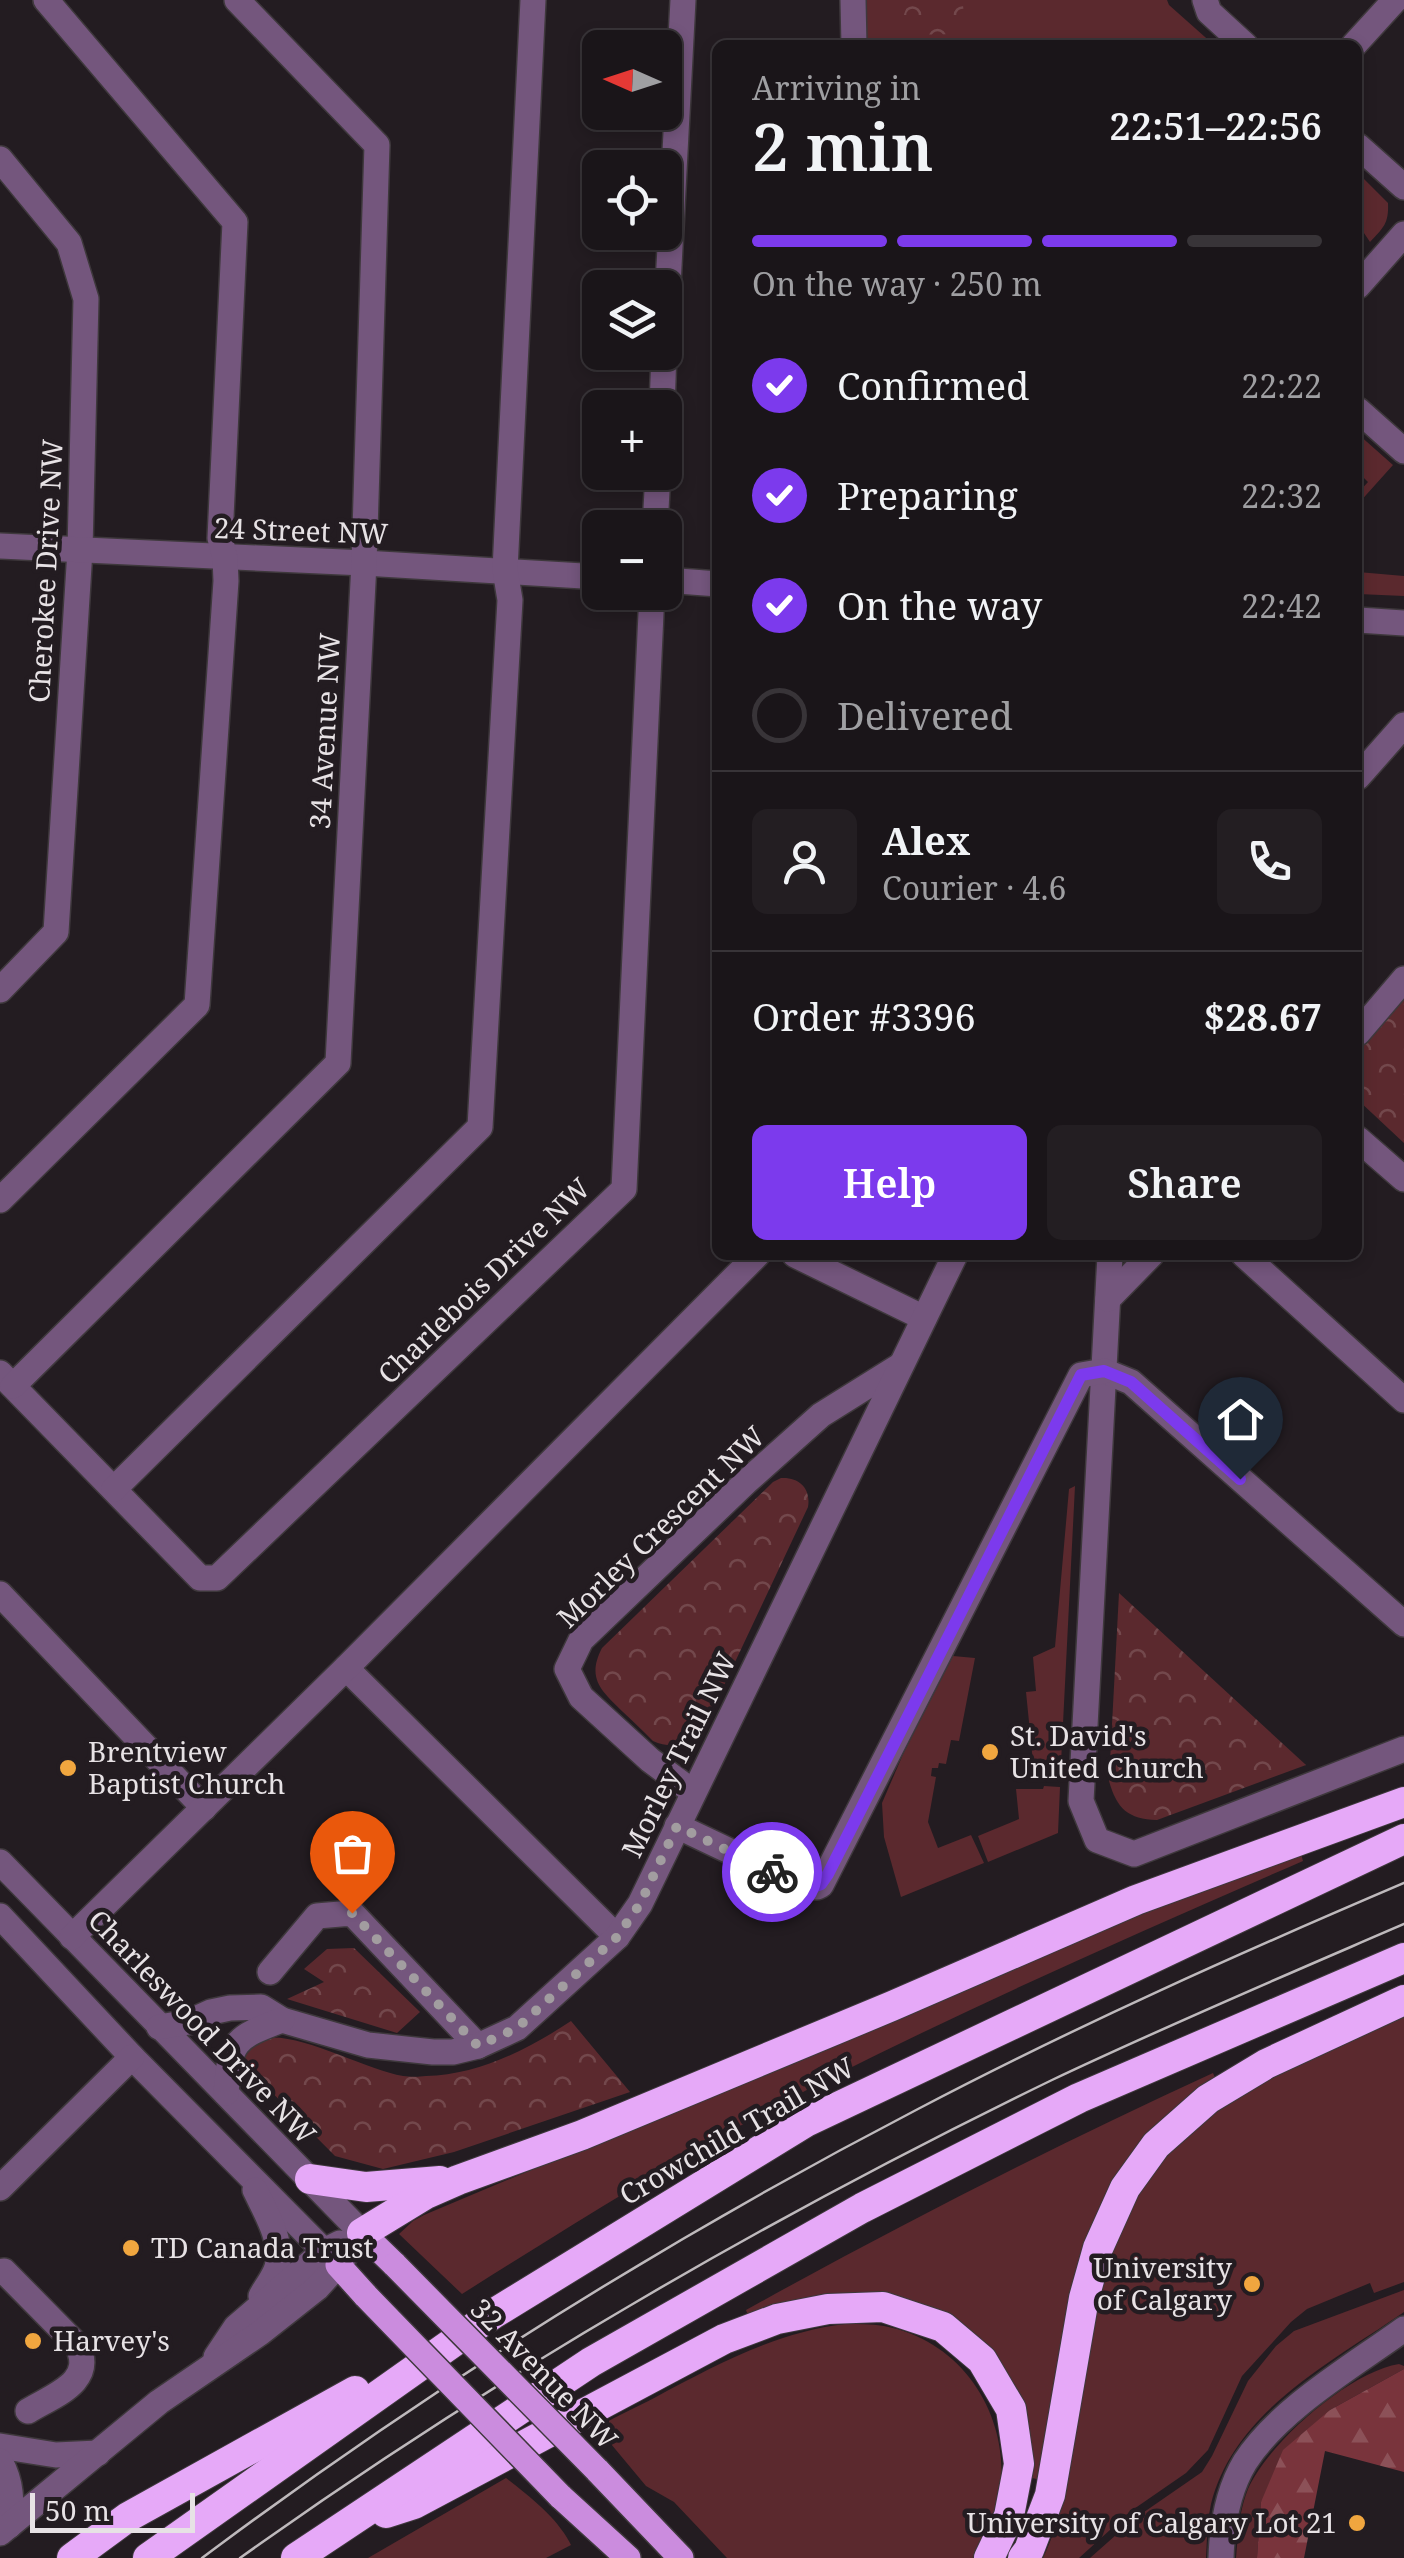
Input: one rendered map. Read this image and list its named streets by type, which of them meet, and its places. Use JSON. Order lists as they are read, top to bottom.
{
  "streets": {
    "highway": ["Crowchild Trail NW"],
    "main road": ["32 Avenue NW"],
    "street": [
      "24 Street NW",
      "Cherokee Drive NW",
      "34 Avenue NW",
      "Charlebois Drive NW",
      "Morley Crescent NW",
      "Morley Trail NW",
      "Charleswood Drive NW"
    ]
  },
  "crossings": [
    ["24 Street NW", "Cherokee Drive NW"],
    ["24 Street NW", "34 Avenue NW"],
    ["34 Avenue NW", "Charlebois Drive NW"],
    ["Morley Crescent NW", "Morley Trail NW"],
    ["Morley Trail NW", "Charleswood Drive NW"],
    ["Charleswood Drive NW", "32 Avenue NW"]
  ],
  "places": [
    "St. David's United Church",
    "Brentview Baptist Church",
    "TD Canada Trust",
    "University of Calgary",
    "Harvey's",
    "University of Calgary Lot 21"
  ],
  "scale_bar": "50 m",
  "north": "left",
  "page": {
    "map_buttons": ["+", "−"],
    "heading": ["2 min", "Arriving in", "22:51–22:56"],
    "panel": [
      "Alex",
      "Courier · 4.6",
      "Order #3396",
      "$28.67"
    ],
    "bar": "On the way · 250 m",
    "list": [
      ["Confirmed", "22:22"],
      ["Preparing", "22:32"],
      ["On the way", "22:42"],
      "Delivered"
    ],
    "buttons": ["Help", "Share"],
    "scale": "50 m"
  }
}
